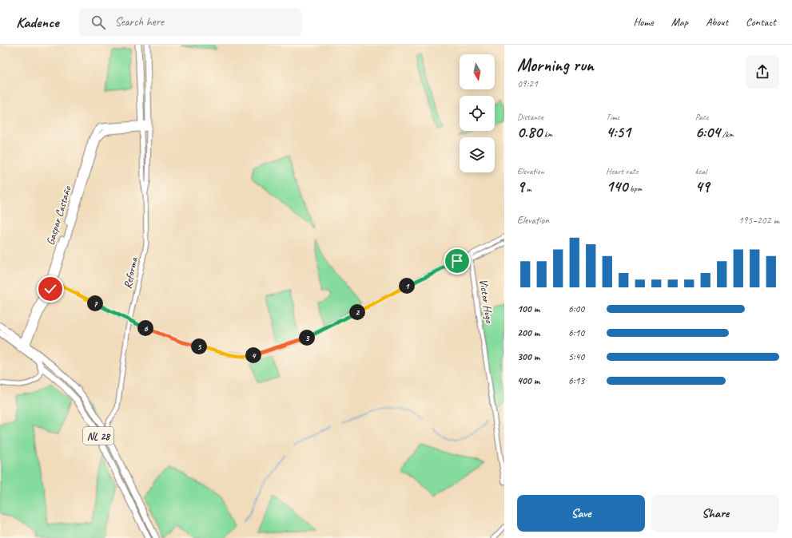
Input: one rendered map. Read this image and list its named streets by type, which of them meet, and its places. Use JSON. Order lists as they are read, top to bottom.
{
  "streets": {
    "main road": ["Gaspar Castaño", "NL 28"],
    "street": ["Reforma", "Victor Hugo"]
  },
  "crossings": [
    ["Gaspar Castaño", "Reforma"],
    ["Gaspar Castaño", "NL 28"],
    ["Reforma", "NL 28"]
  ],
  "north": "bottom",
  "page": {
    "header": "Kadence",
    "search": "Search here",
    "nav": [
      "Home",
      "Map",
      "About",
      "Contact"
    ],
    "heading": ["Morning run", "09:21"],
    "stats": [
      ["Distance", "0.80 km"],
      ["Time", "4:51"],
      ["Pace", "6:04 /km"],
      ["Elevation", "9 m"],
      ["Heart rate", "140 bpm"],
      ["kcal", "49"]
    ],
    "chart": ["Elevation", "195–202 m"],
    "pins": [
      "1",
      "7",
      "2",
      "6",
      "3",
      "5",
      "4"
    ],
    "list": [
      {
        "name": "100 m",
        "note": "6:00"
      },
      {
        "name": "200 m",
        "note": "6:10"
      },
      {
        "name": "300 m",
        "note": "5:40"
      },
      {
        "name": "400 m",
        "note": "6:13"
      }
    ],
    "buttons": ["Save", "Share"]
  }
}
